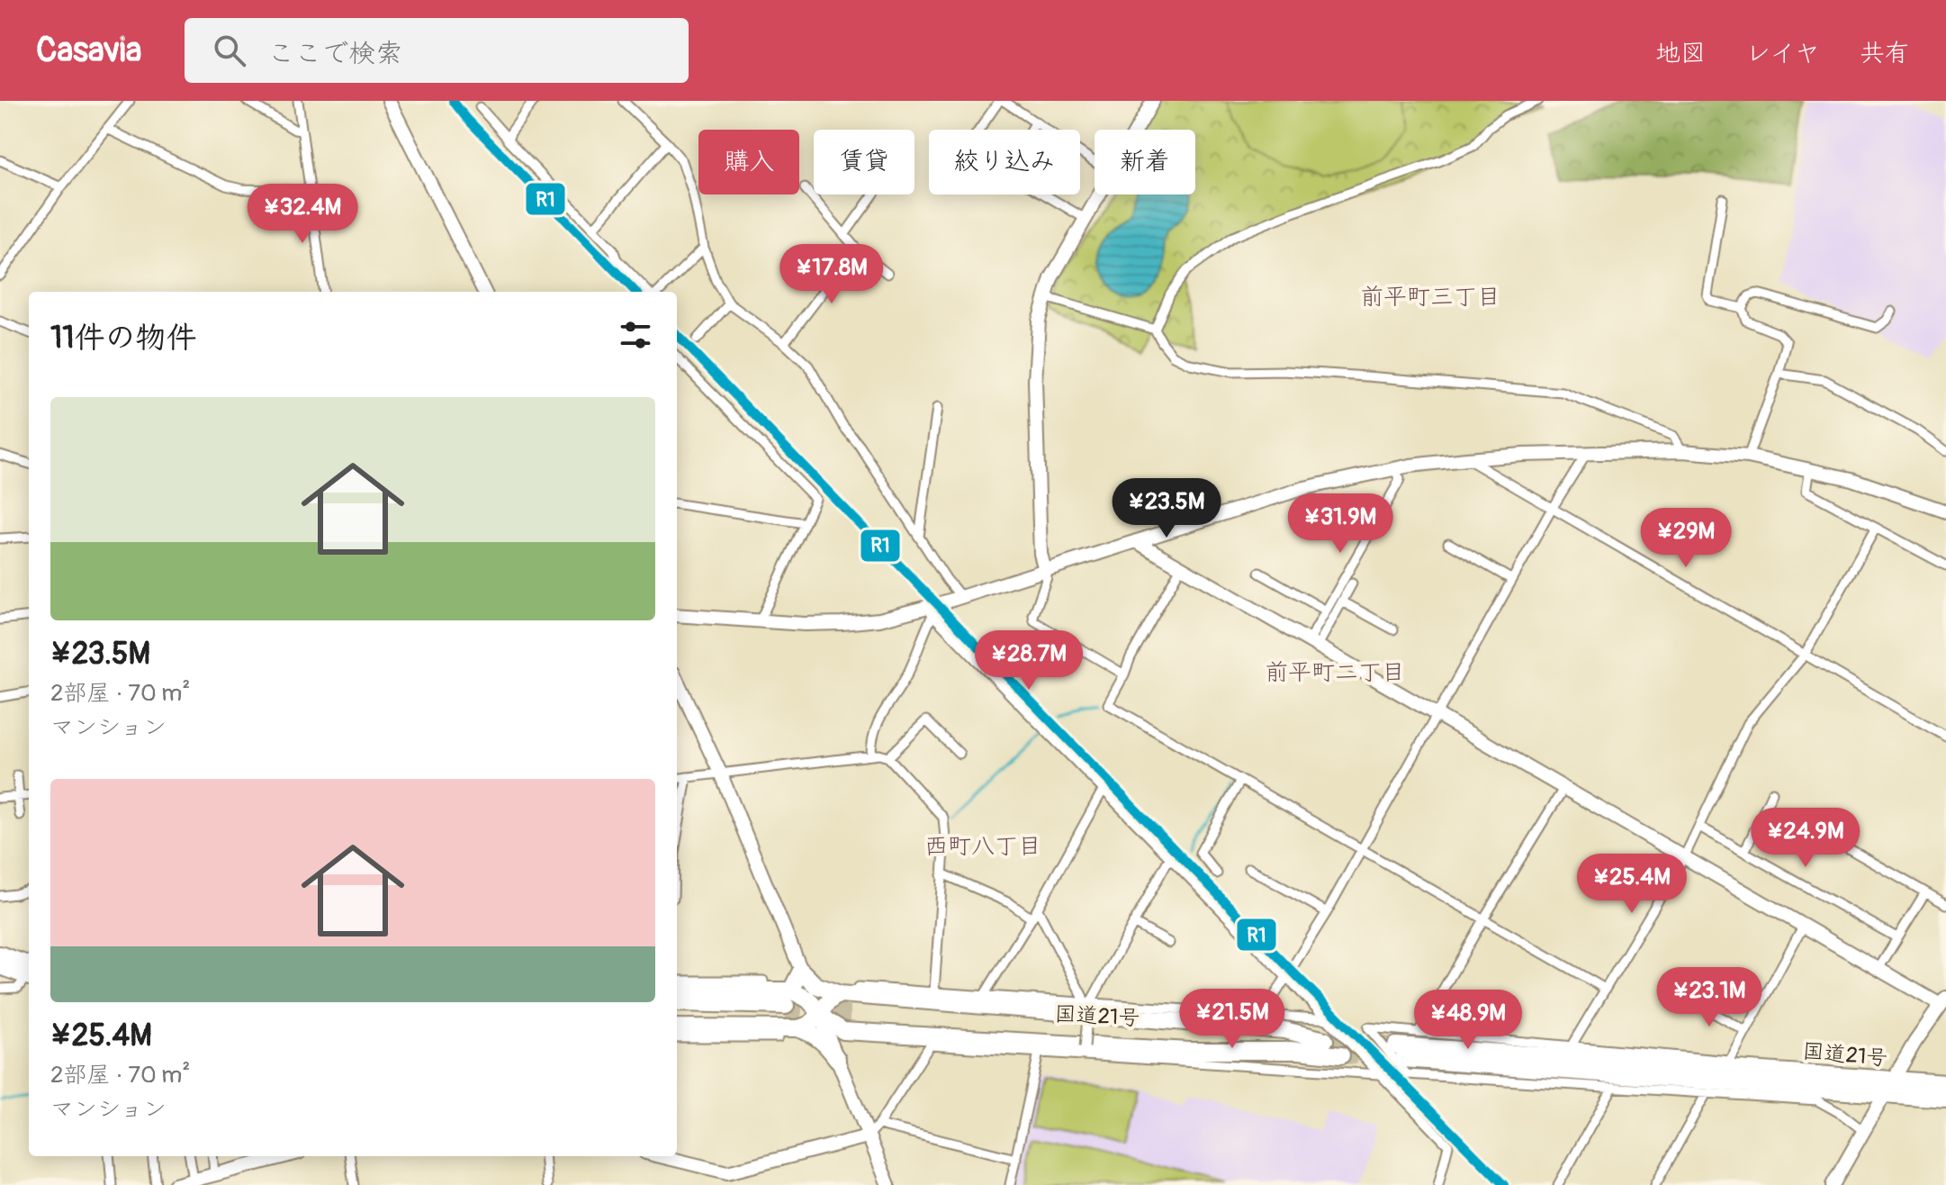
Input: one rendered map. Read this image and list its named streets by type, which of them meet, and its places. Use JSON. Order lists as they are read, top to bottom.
{
  "streets": {
    "highway": ["国道21号"]
  },
  "districts": ["前平町三丁目", "前平町二丁目", "西町八丁目"],
  "lines": ["transit line R1"],
  "page": {
    "header": "Casavia",
    "search": "ここで検索",
    "nav": ["地図", "レイヤ", "共有"],
    "chip": [
      "購入",
      "賃貸",
      "絞り込み",
      "新着"
    ],
    "price": [
      "¥32.4M",
      "¥17.8M",
      "¥23.5M",
      "¥31.9M",
      "¥29M",
      "¥28.7M",
      "¥24.9M",
      "¥25.4M",
      "¥23.1M",
      "¥21.5M",
      "¥48.9M"
    ],
    "heading": "11件の物件",
    "list": [
      {
        "name": "¥23.5M",
        "note": "2部屋 · 70 m² · マンション"
      },
      {
        "name": "¥25.4M",
        "note": "2部屋 · 70 m² · マンション"
      }
    ]
  }
}
